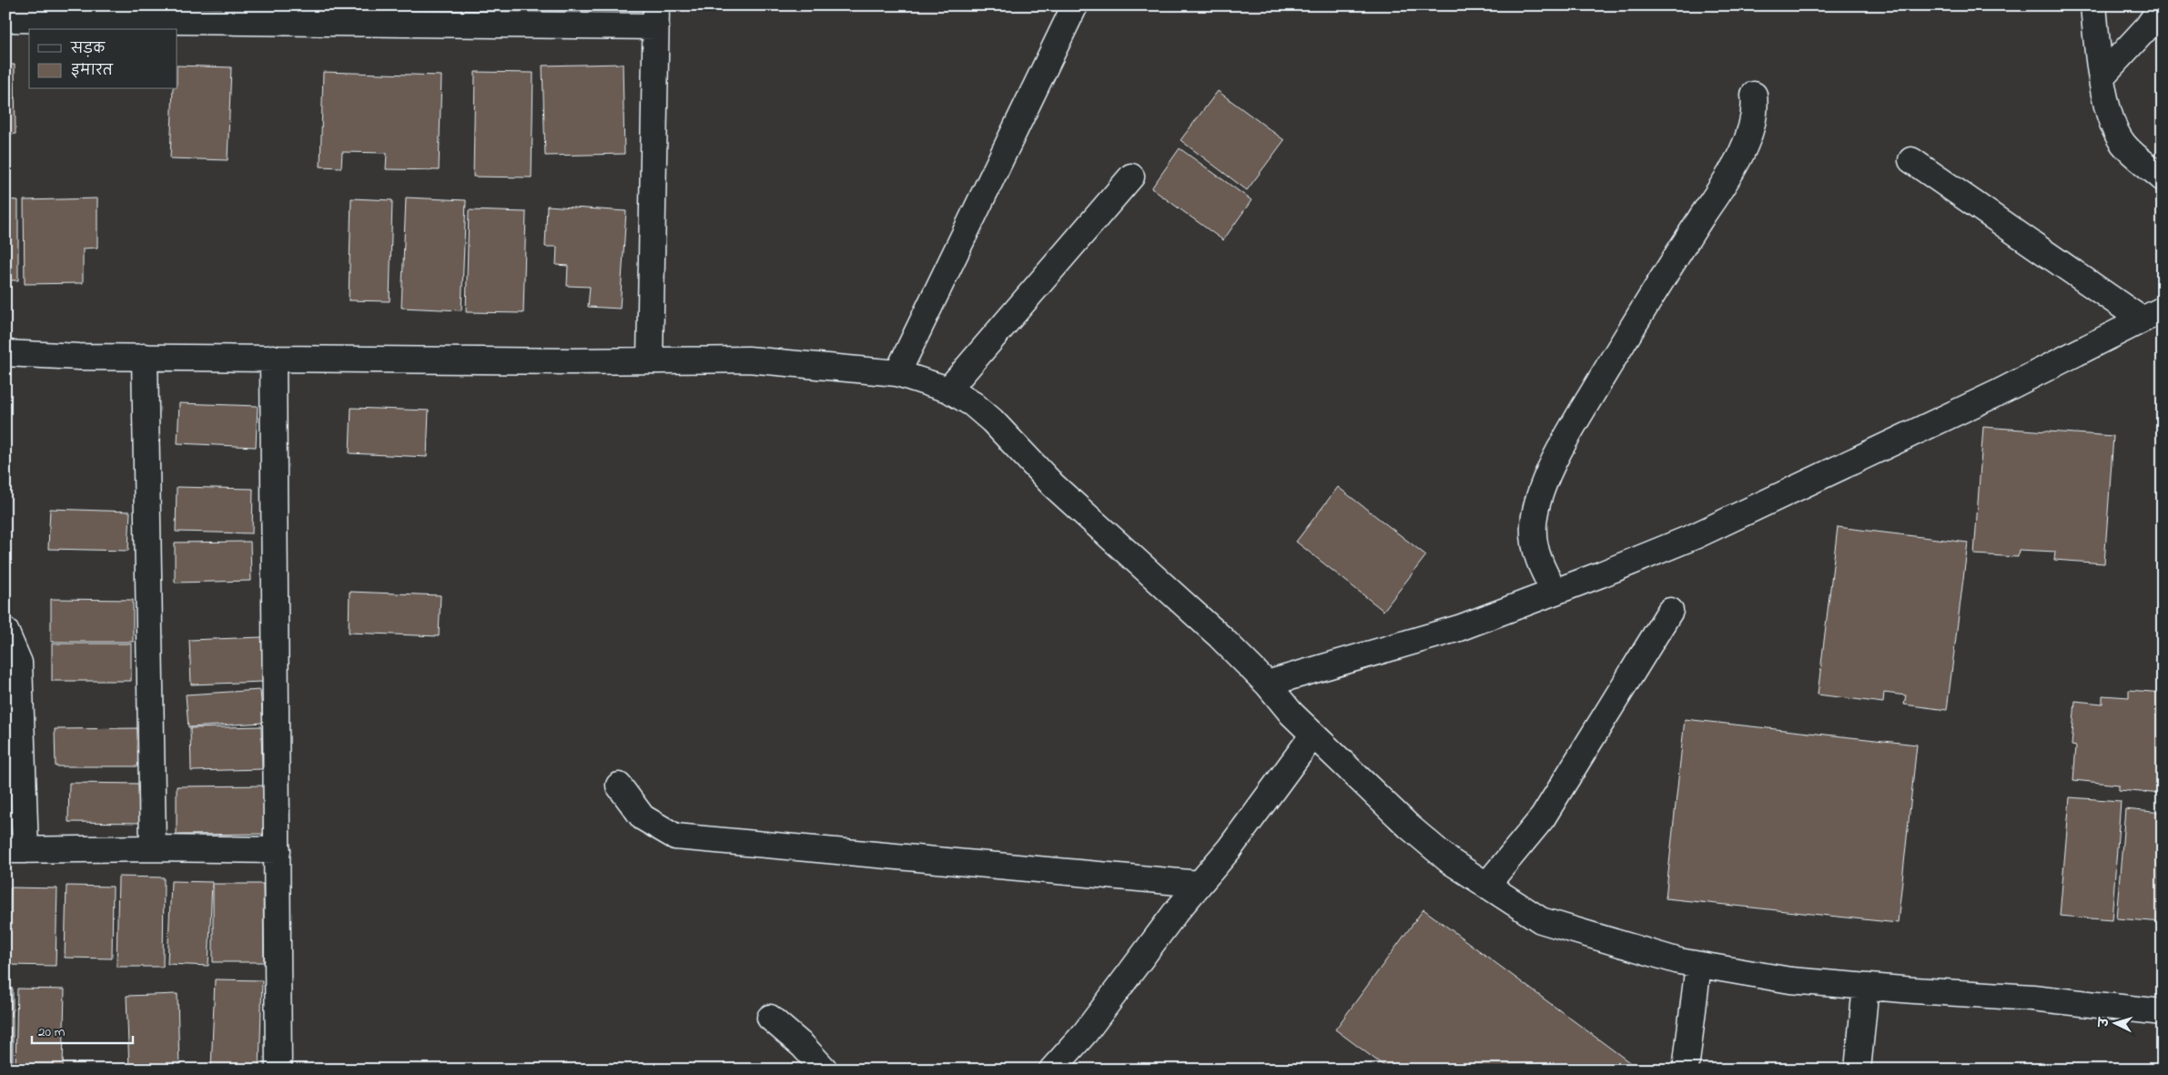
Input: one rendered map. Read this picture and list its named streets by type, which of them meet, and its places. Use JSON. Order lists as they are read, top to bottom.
{
  "legend": ["सड़क", "इमारत"],
  "scale_bar": "20 m",
  "north": "left"
}
